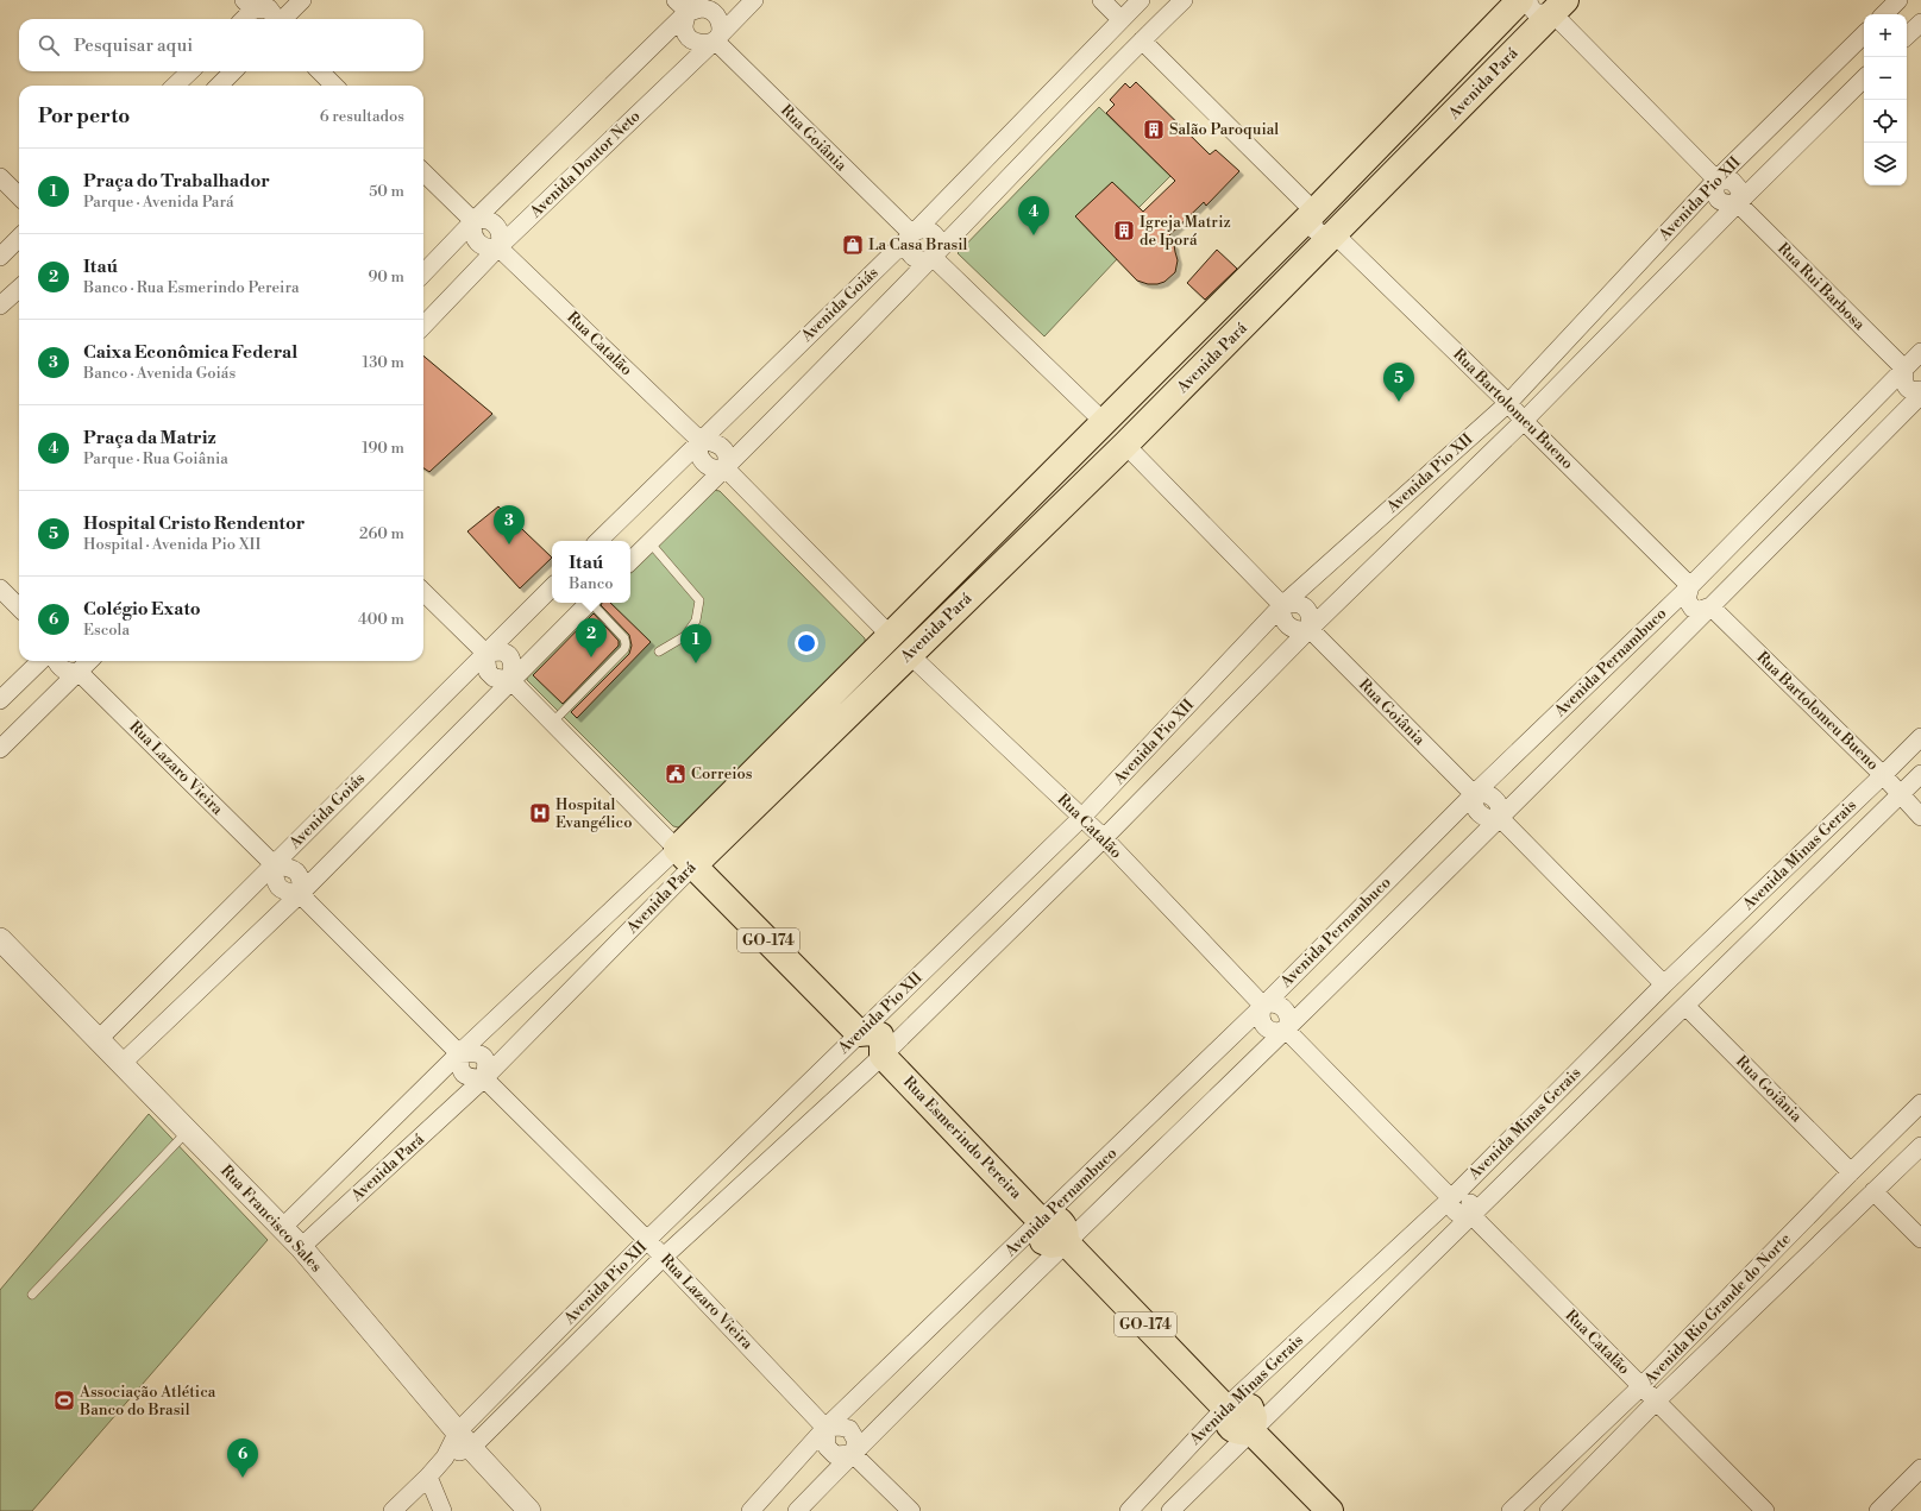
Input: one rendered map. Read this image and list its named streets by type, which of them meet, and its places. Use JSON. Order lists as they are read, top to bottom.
{
  "streets": {
    "main road": ["Avenida Pará", "GO-174", "Rua Esmerindo Pereira"],
    "street": [
      "Rua Goiânia",
      "Avenida Doutor Neto",
      "Avenida Pio XII",
      "Rua Rui Barbosa",
      "Avenida Goiás",
      "Rua Catalão",
      "Rua Bartolomeu Bueno",
      "Avenida Pernambuco",
      "Rua Lazaro Vieira",
      "Avenida Minas Gerais",
      "Rua Francisco Sales",
      "Avenida Rio Grande do Norte"
    ]
  },
  "crossings": [
    ["Avenida Pará", "Rua Catalão"],
    ["Avenida Pará", "Rua Bartolomeu Bueno"],
    ["Avenida Pará", "Rua Lazaro Vieira"],
    ["Avenida Pará", "GO-174"],
    ["Avenida Pará", "Rua Francisco Sales"],
    ["Rua Goiânia", "Avenida Doutor Neto"],
    ["Rua Goiânia", "Avenida Pio XII"],
    ["Rua Goiânia", "Avenida Goiás"],
    ["Rua Goiânia", "Avenida Pernambuco"],
    ["Rua Goiânia", "Avenida Minas Gerais"],
    ["Rua Goiânia", "Avenida Rio Grande do Norte"],
    ["Avenida Doutor Neto", "Rua Catalão"],
    ["Avenida Pio XII", "Rua Rui Barbosa"],
    ["Avenida Pio XII", "Rua Catalão"],
    ["Avenida Pio XII", "Rua Bartolomeu Bueno"],
    ["Avenida Pio XII", "Rua Lazaro Vieira"],
    ["Avenida Pio XII", "GO-174"],
    ["Avenida Pio XII", "Rua Esmerindo Pereira"],
    ["Avenida Pio XII", "Rua Francisco Sales"],
    ["Rua Rui Barbosa", "Avenida Pernambuco"],
    ["Avenida Goiás", "Rua Catalão"],
    ["Avenida Goiás", "Rua Lazaro Vieira"],
    ["Avenida Goiás", "Rua Francisco Sales"],
    ["Rua Catalão", "Avenida Pernambuco"],
    ["Rua Catalão", "Avenida Minas Gerais"],
    ["Rua Catalão", "Avenida Rio Grande do Norte"],
    ["Rua Bartolomeu Bueno", "Avenida Pernambuco"],
    ["Rua Bartolomeu Bueno", "Avenida Minas Gerais"],
    ["Avenida Pernambuco", "Rua Lazaro Vieira"],
    ["Avenida Pernambuco", "GO-174"],
    ["Avenida Pernambuco", "Rua Esmerindo Pereira"],
    ["Avenida Minas Gerais", "GO-174"],
    ["GO-174", "Rua Esmerindo Pereira"]
  ],
  "places": {
    "building": ["Salão Paroquial", "Igreja Matriz de Iporá"],
    "shop": ["La Casa Brasil"],
    "public building": ["Correios"],
    "hospital": ["Hospital Evangélico"],
    "sports": ["Associação Atlética Banco do Brasil"]
  },
  "page": {
    "map_buttons": ["+", "−"],
    "search": "Pesquisar aqui",
    "heading": ["Por perto", "6 resultados"],
    "list": [
      {
        "mark": "1",
        "name": "Praça do Trabalhador",
        "note": "Parque · Avenida Pará",
        "value": "50 m"
      },
      {
        "mark": "2",
        "name": "Itaú",
        "note": "Banco · Rua Esmerindo Pereira",
        "value": "90 m"
      },
      {
        "mark": "3",
        "name": "Caixa Econômica Federal",
        "note": "Banco · Avenida Goiás",
        "value": "130 m"
      },
      {
        "mark": "4",
        "name": "Praça da Matriz",
        "note": "Parque · Rua Goiânia",
        "value": "190 m"
      },
      {
        "mark": "5",
        "name": "Hospital Cristo Rendentor",
        "note": "Hospital · Avenida Pio XII",
        "value": "260 m"
      },
      {
        "mark": "6",
        "name": "Colégio Exato",
        "note": "Escola",
        "value": "400 m"
      }
    ],
    "pins": [
      "4",
      "5",
      "3",
      "2",
      "1",
      "6"
    ],
    "popup": ["Itaú", "Banco"]
  }
}
